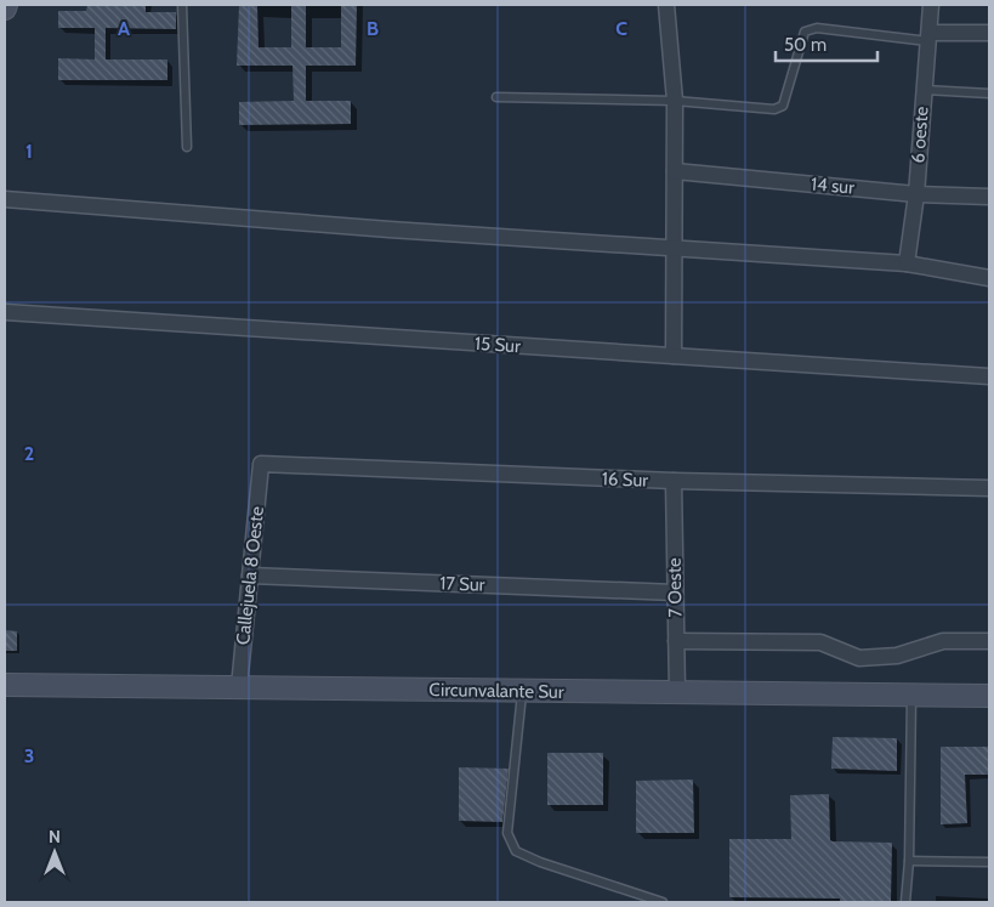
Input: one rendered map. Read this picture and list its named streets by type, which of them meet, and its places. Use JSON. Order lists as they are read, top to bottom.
{
  "streets": {
    "main road": ["Circunvalante Sur"],
    "street": [
      "6 oeste",
      "14 sur",
      "15 Sur",
      "16 Sur",
      "Callejuela 8 Oeste",
      "17 Sur",
      "7 Oeste"
    ]
  },
  "crossings": [
    ["6 oeste", "14 sur"],
    ["16 Sur", "Callejuela 8 Oeste"],
    ["16 Sur", "7 Oeste"],
    ["Callejuela 8 Oeste", "17 Sur"],
    ["Callejuela 8 Oeste", "Circunvalante Sur"],
    ["17 Sur", "7 Oeste"],
    ["7 Oeste", "Circunvalante Sur"]
  ],
  "scale_bar": "50 m",
  "north": "top",
  "grid": {
    "columns": ["A", "B", "C"],
    "rows": ["1", "2", "3"]
  }
}
